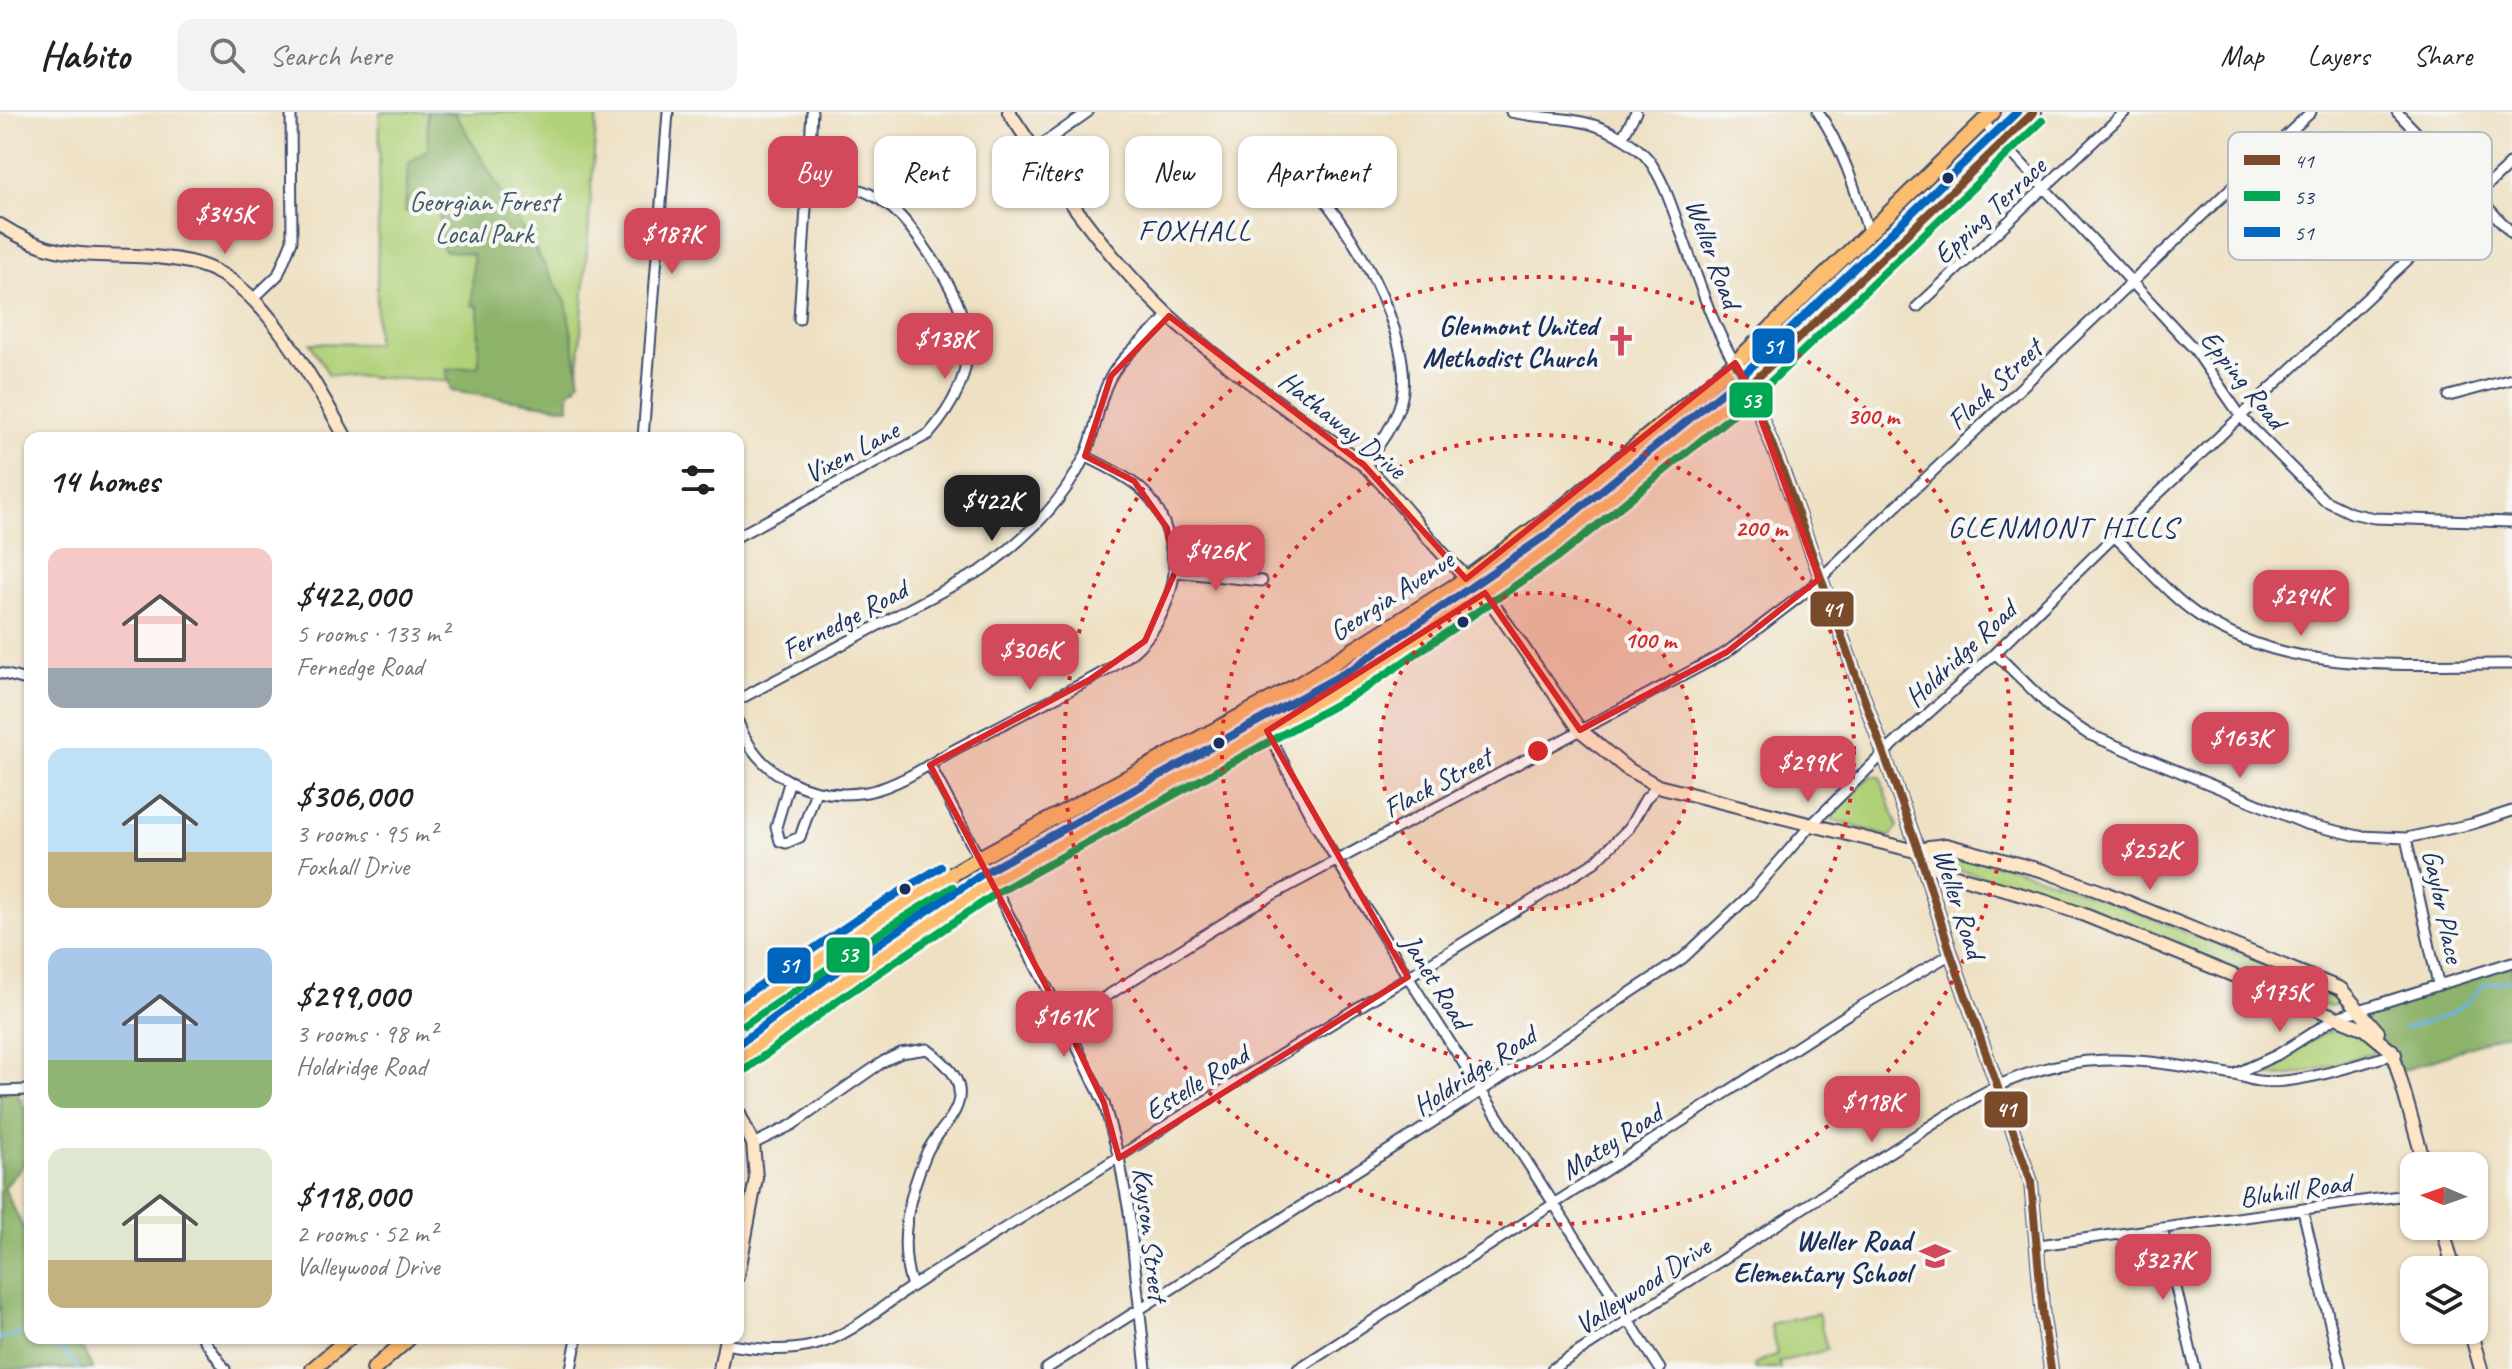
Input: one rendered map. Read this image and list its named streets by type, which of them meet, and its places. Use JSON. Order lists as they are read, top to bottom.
{
  "streets": {
    "main road": ["Georgia Avenue"],
    "street": [
      "Epping Terrace",
      "Weller Road",
      "Epping Road",
      "Flack Street",
      "Hathaway Drive",
      "Vixen Lane",
      "Fernedge Road",
      "Holdridge Road",
      "Gaylor Place",
      "Janet Road",
      "Estelle Road",
      "Matey Road",
      "Bluhill Road",
      "Kayson Street",
      "Valleywood Drive"
    ]
  },
  "crossings": [
    ["Epping Terrace", "Epping Road"],
    ["Weller Road", "Flack Street"],
    ["Weller Road", "Hathaway Drive"],
    ["Weller Road", "Georgia Avenue"],
    ["Weller Road", "Holdridge Road"],
    ["Weller Road", "Matey Road"],
    ["Weller Road", "Bluhill Road"],
    ["Weller Road", "Valleywood Drive"],
    ["Epping Road", "Flack Street"],
    ["Epping Road", "Georgia Avenue"],
    ["Epping Road", "Holdridge Road"],
    ["Flack Street", "Hathaway Drive"],
    ["Flack Street", "Janet Road"],
    ["Flack Street", "Kayson Street"],
    ["Hathaway Drive", "Georgia Avenue"],
    ["Hathaway Drive", "Fernedge Road"],
    ["Hathaway Drive", "Holdridge Road"],
    ["Hathaway Drive", "Estelle Road"],
    ["Hathaway Drive", "Valleywood Drive"],
    ["Georgia Avenue", "Janet Road"],
    ["Georgia Avenue", "Kayson Street"],
    ["Holdridge Road", "Janet Road"],
    ["Holdridge Road", "Kayson Street"],
    ["Janet Road", "Estelle Road"],
    ["Janet Road", "Matey Road"],
    ["Janet Road", "Valleywood Drive"],
    ["Estelle Road", "Kayson Street"]
  ],
  "districts": ["FOXHALL", "GLENMONT HILLS"],
  "parks": ["Georgian Forest Local Park"],
  "places": {
    "church": ["Glenmont United Methodist Church"],
    "school or university": ["Weller Road Elementary School"]
  },
  "lines": ["transit line 41", "transit line 51", "transit line 53"],
  "legend": ["41", "53", "51"],
  "north": "left",
  "page": {
    "header": "Habito",
    "search": "Search here",
    "nav": ["Map", "Layers", "Share"],
    "chip": [
      "Buy",
      "Rent",
      "Filters",
      "New",
      "Apartment"
    ],
    "price": [
      "$345K",
      "$187K",
      "$138K",
      "$422K",
      "$426K",
      "$294K",
      "$306K",
      "$163K",
      "$299K",
      "$252K",
      "$175K",
      "$161K",
      "$118K",
      "$327K"
    ],
    "heading": "14 homes",
    "list": [
      {
        "name": "$422,000",
        "note": "5 rooms · 133 m² · Fernedge Road"
      },
      {
        "name": "$306,000",
        "note": "3 rooms · 95 m² · Foxhall Drive"
      },
      {
        "name": "$299,000",
        "note": "3 rooms · 98 m² · Holdridge Road"
      },
      {
        "name": "$118,000",
        "note": "2 rooms · 52 m² · Valleywood Drive"
      }
    ]
  },
  "rings": ["300 m", "200 m", "100 m"]
}
